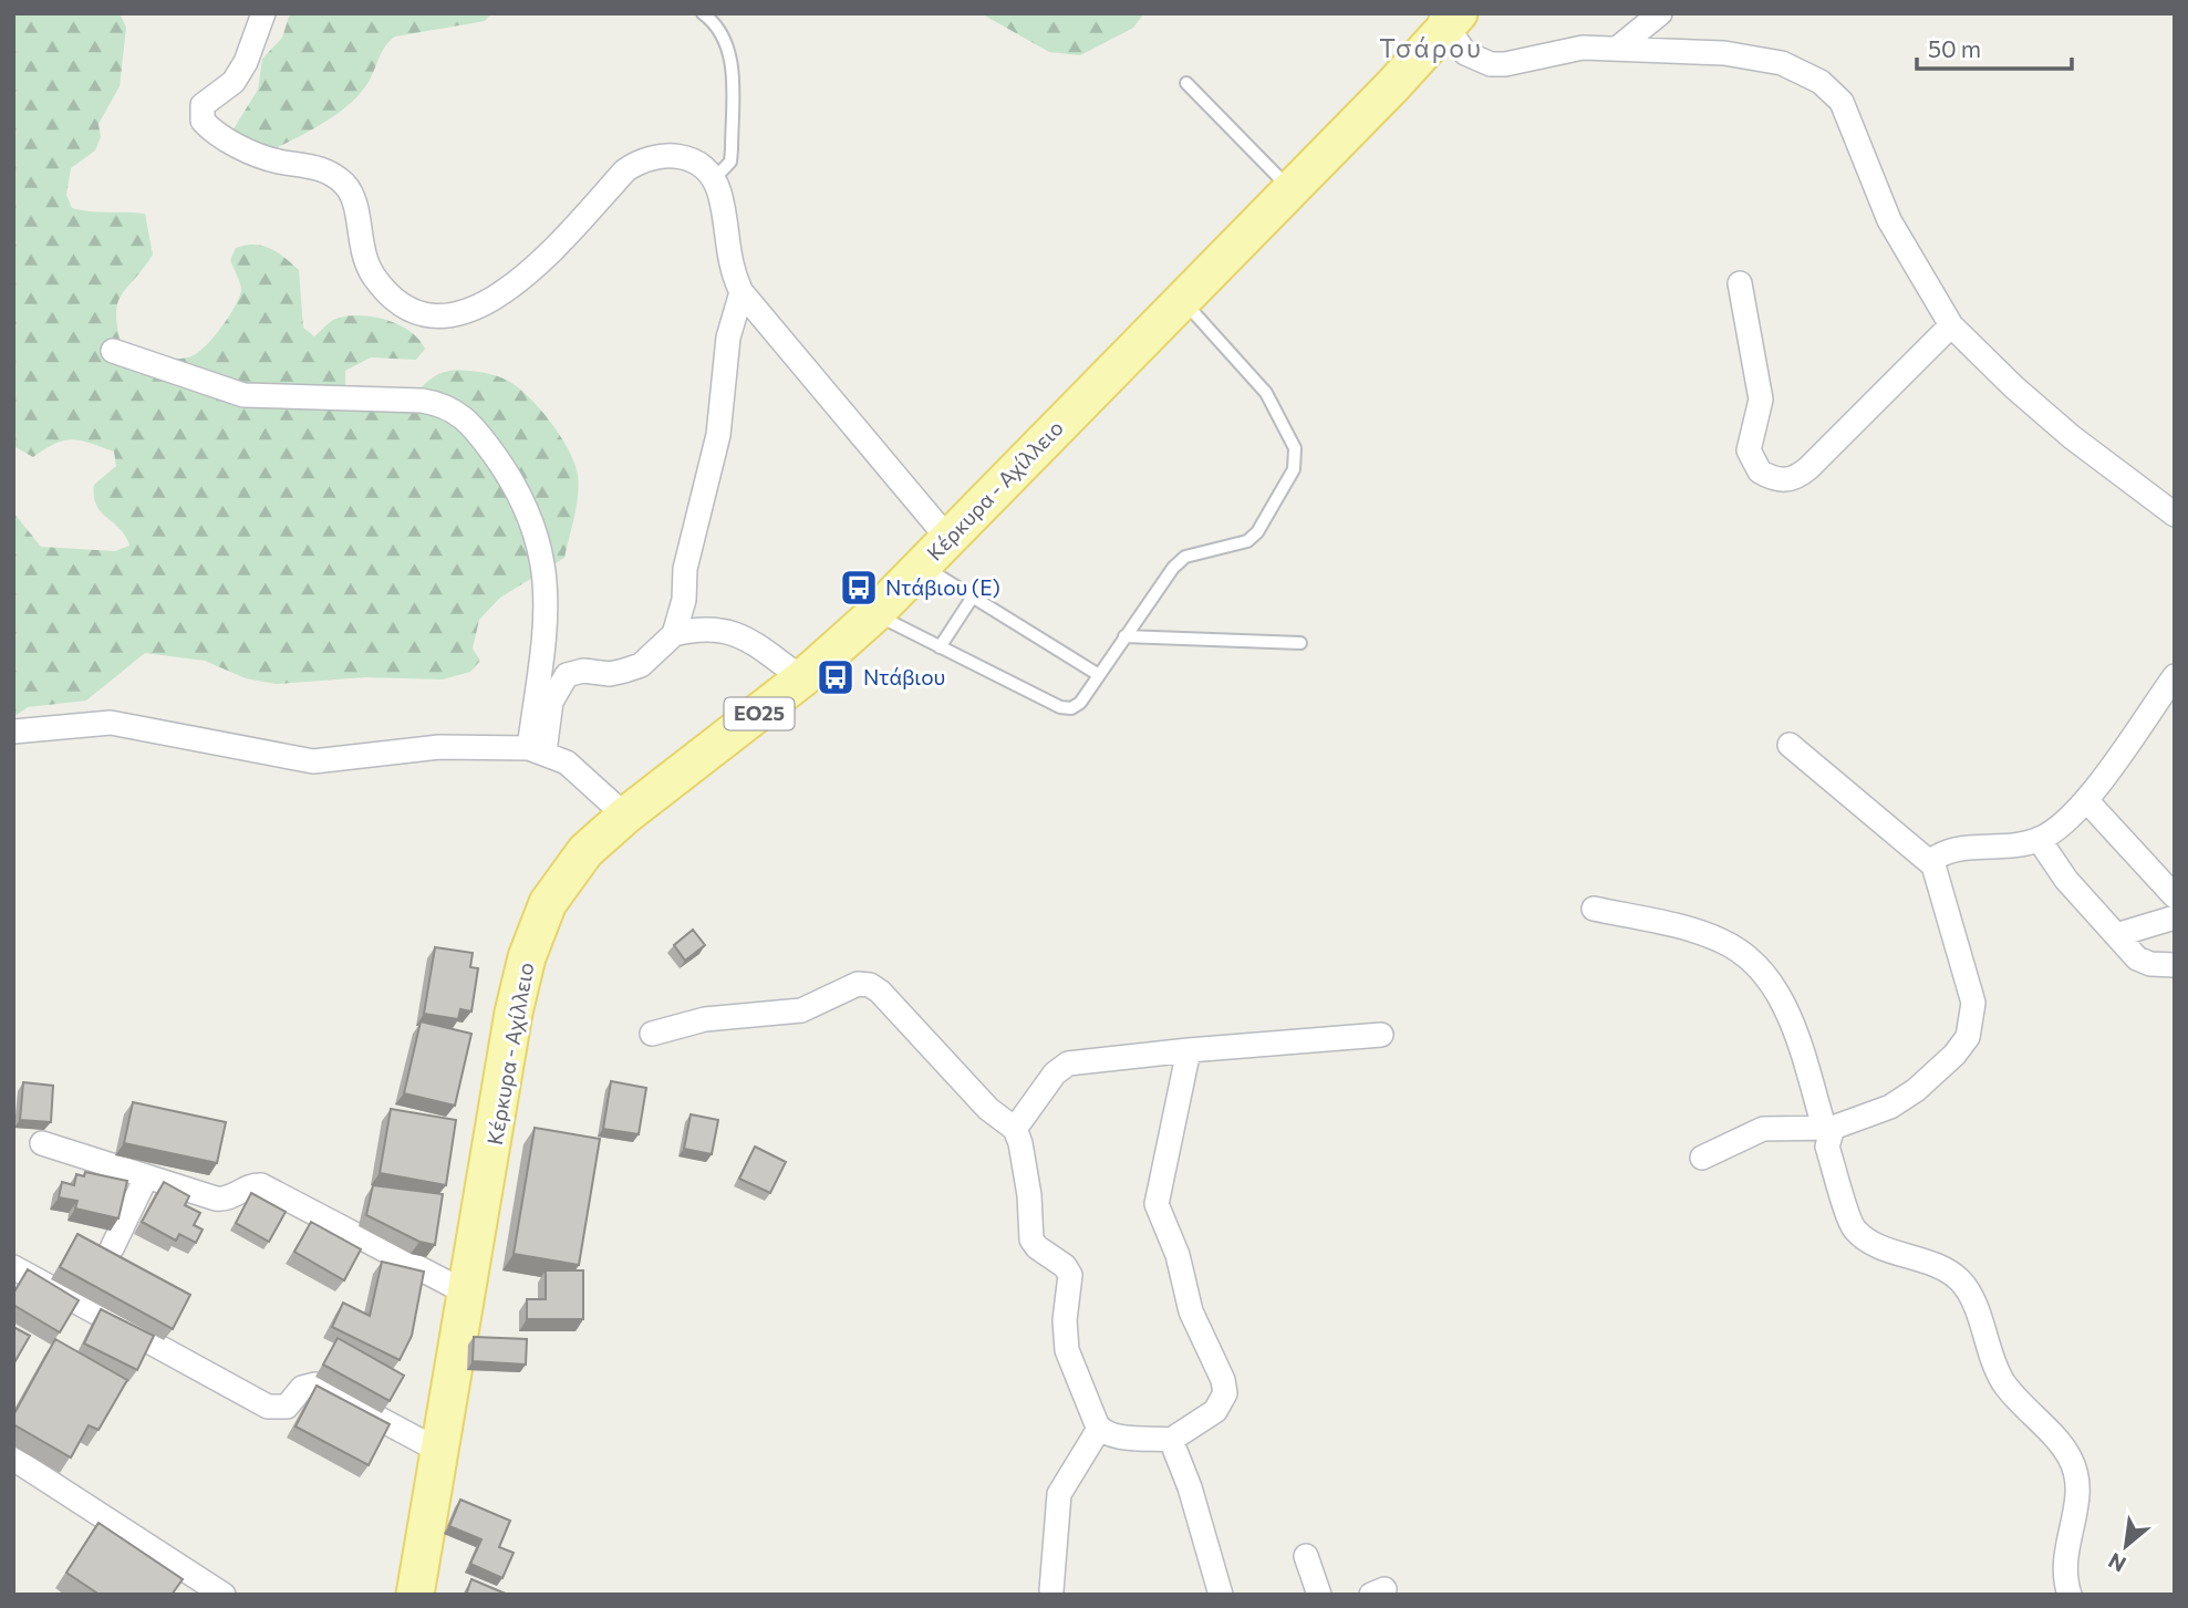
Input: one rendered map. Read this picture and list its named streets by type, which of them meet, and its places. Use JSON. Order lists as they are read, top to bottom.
{
  "streets": {
    "main road": ["Κέρκυρα - Αχίλλειο", "ΕΟ25"]
  },
  "districts": ["Τσάρου"],
  "places": {
    "bus stop": ["Ντάβιου (E)", "Ντάβιου"]
  },
  "scale_bar": "50 m",
  "north": "bottom left"
}
